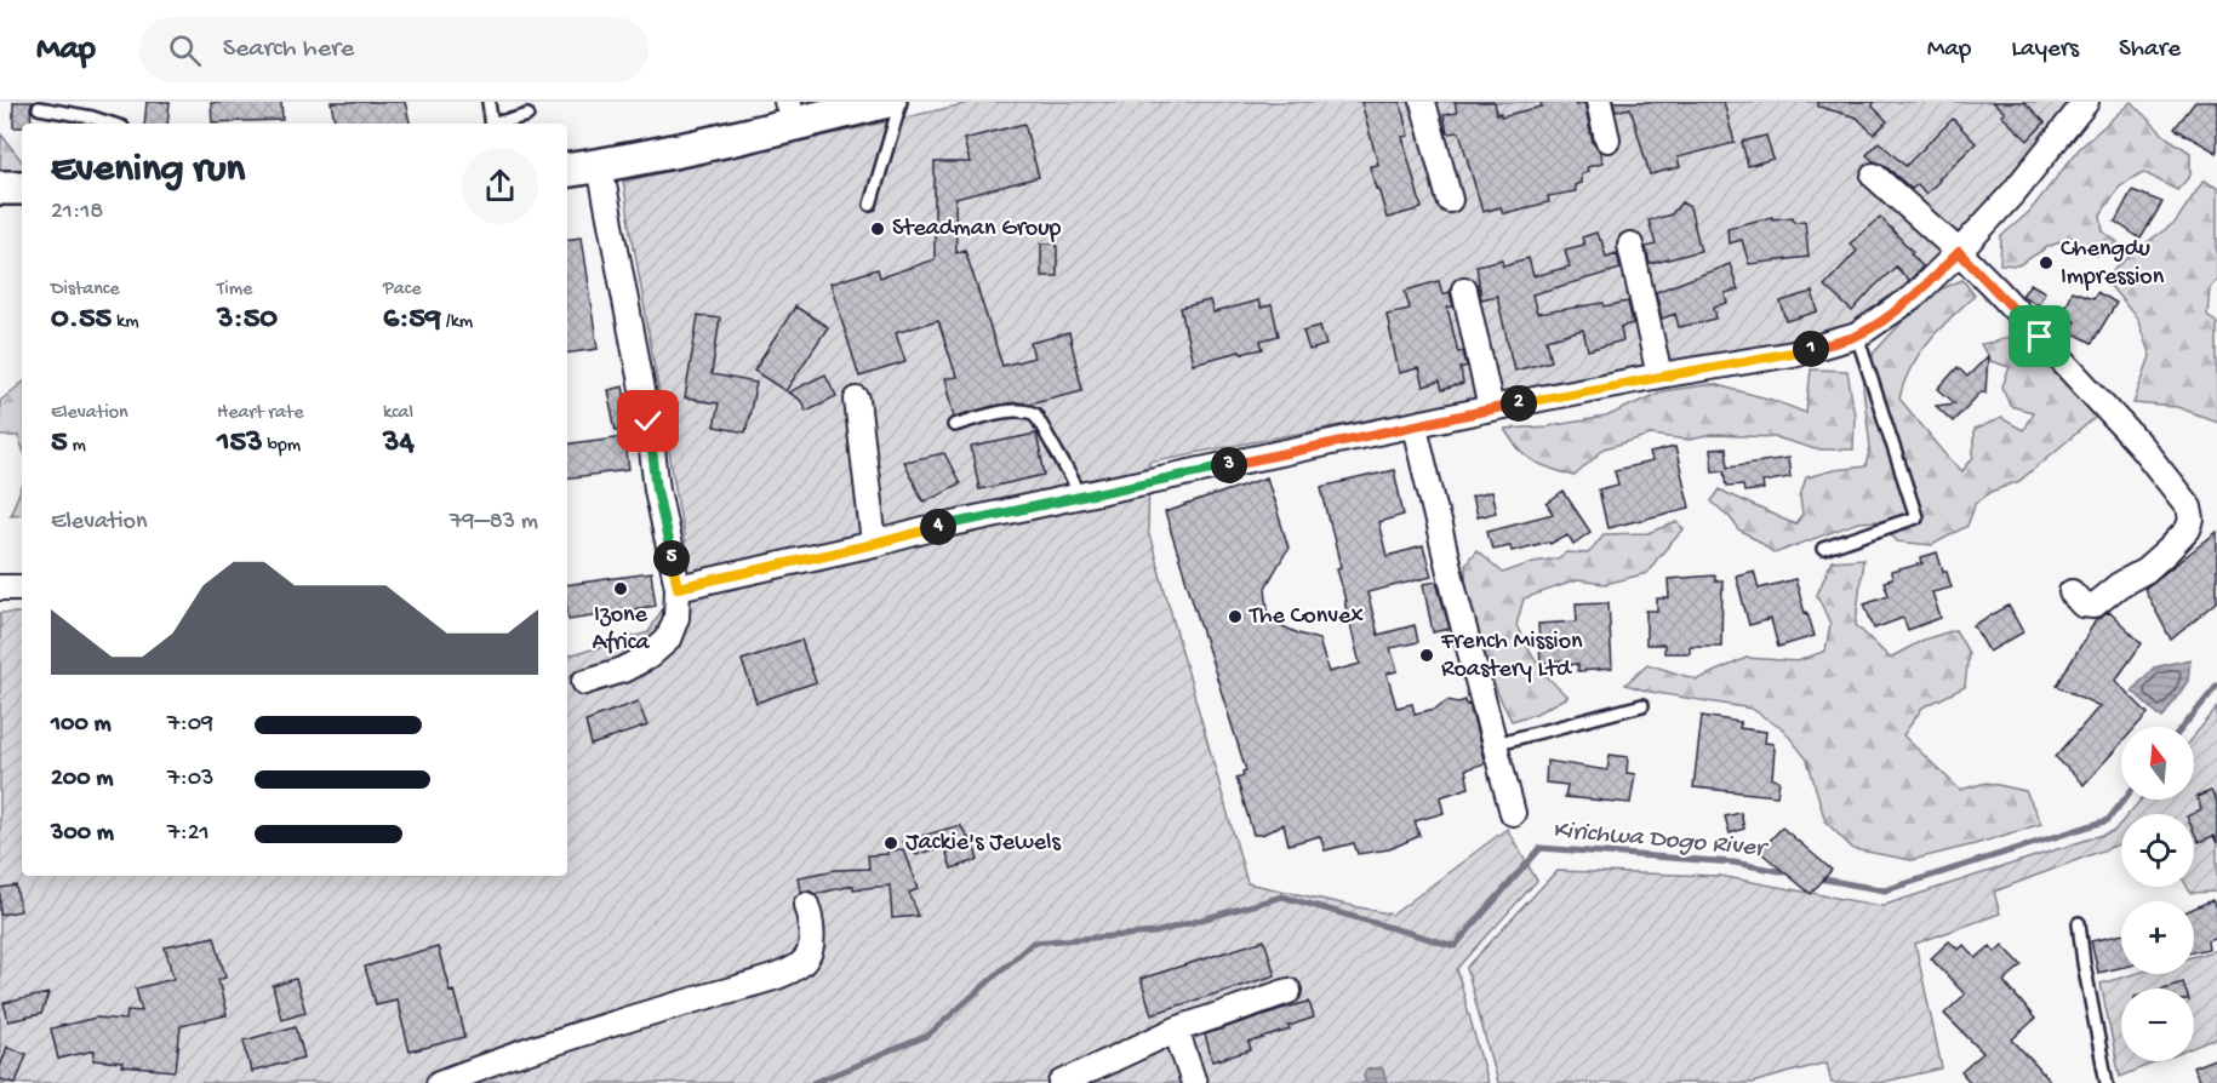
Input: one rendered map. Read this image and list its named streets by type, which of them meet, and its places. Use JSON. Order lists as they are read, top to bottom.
{
  "water": ["Kirichwa Dogo River"],
  "places": [
    "Steadman Group",
    "Chengdu Impression",
    "Izone Africa",
    "The Convex",
    "French Mission Roastery Ltd",
    "Jackie's Jewels"
  ],
  "north": "top",
  "page": {
    "header": "Map",
    "search": "Search here",
    "nav": ["Map", "Layers", "Share"],
    "heading": ["Evening run", "21:18"],
    "stats": [
      ["Distance", "0.55 km"],
      ["Time", "3:50"],
      ["Pace", "6:59 /km"],
      ["Elevation", "5 m"],
      ["Heart rate", "153 bpm"],
      ["kcal", "34"]
    ],
    "pins": [
      "1",
      "2",
      "3",
      "4",
      "5"
    ],
    "chart": ["Elevation", "79–83 m"],
    "list": [
      {
        "name": "100 m",
        "note": "7:09"
      },
      {
        "name": "200 m",
        "note": "7:03"
      },
      {
        "name": "300 m",
        "note": "7:21"
      }
    ],
    "map_buttons": ["+", "−"]
  }
}
